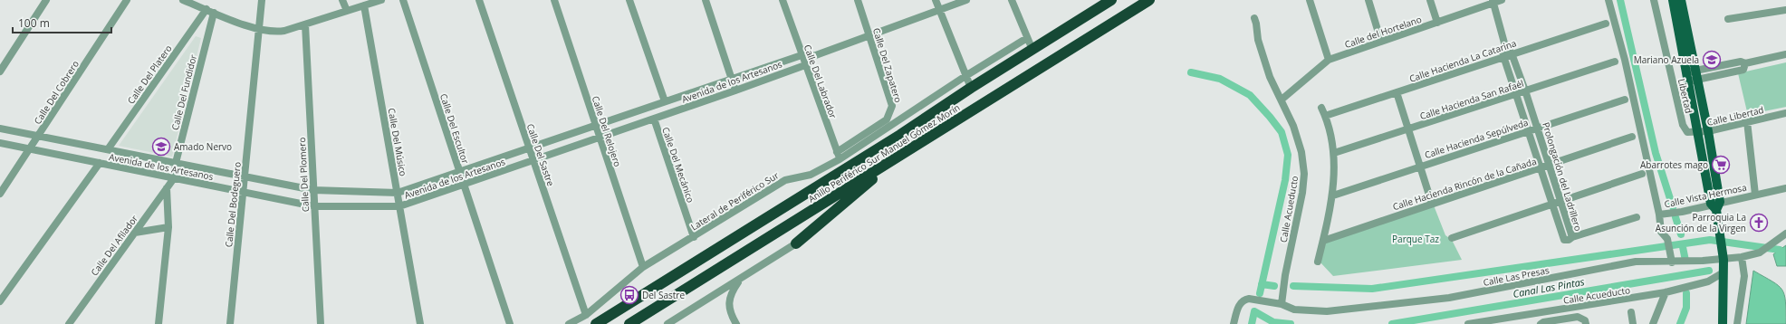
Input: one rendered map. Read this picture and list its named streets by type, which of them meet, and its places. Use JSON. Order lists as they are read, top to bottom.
{
  "streets": {
    "highway": ["Anillo Periférico Sur Manuel Gómez Morín"],
    "street": [
      "Calle del Hortelano",
      "Calle Hacienda La Catarina",
      "Calle Del Zapatero",
      "Calle Del Platero",
      "Avenida de los Artesanos",
      "Calle Del Labrador",
      "Calle Del Cobrero",
      "Calle Del Fundidor",
      "Libertad",
      "Calle Hacienda San Rafaél",
      "Calle Libertad",
      "Calle Del Escultor",
      "Calle Del Relojero",
      "Calle Hacienda Sepúlveda",
      "Calle Del Músico",
      "Calle Del Sastre",
      "Calle Del Mecánico",
      "Calle Del Plomero",
      "Prolongación del Ladrillero",
      "Calle Hacienda Rincón de la Cañada",
      "Calle Vista Hermosa",
      "Lateral de Periférico Sur",
      "Calle Del Bodeguero",
      "Calle Acueducto",
      "Calle Del Afilador",
      "Calle Las Presas"
    ]
  },
  "crossings": [
    ["Calle del Hortelano", "Prolongación del Ladrillero"],
    ["Calle del Hortelano", "Calle Acueducto"],
    ["Calle Hacienda La Catarina", "Prolongación del Ladrillero"],
    ["Calle Del Zapatero", "Avenida de los Artesanos"],
    ["Calle Del Zapatero", "Calle Del Labrador"],
    ["Calle Del Zapatero", "Anillo Periférico Sur Manuel Gómez Morín"],
    ["Calle Del Zapatero", "Lateral de Periférico Sur"],
    ["Calle Del Platero", "Avenida de los Artesanos"],
    ["Avenida de los Artesanos", "Calle Del Labrador"],
    ["Avenida de los Artesanos", "Calle Del Cobrero"],
    ["Avenida de los Artesanos", "Calle Del Fundidor"],
    ["Avenida de los Artesanos", "Calle Del Escultor"],
    ["Avenida de los Artesanos", "Calle Del Relojero"],
    ["Avenida de los Artesanos", "Calle Del Músico"],
    ["Avenida de los Artesanos", "Calle Del Sastre"],
    ["Avenida de los Artesanos", "Calle Del Mecánico"],
    ["Avenida de los Artesanos", "Calle Del Plomero"],
    ["Avenida de los Artesanos", "Calle Del Bodeguero"],
    ["Avenida de los Artesanos", "Calle Del Afilador"],
    ["Calle Del Labrador", "Anillo Periférico Sur Manuel Gómez Morín"],
    ["Calle Del Labrador", "Lateral de Periférico Sur"],
    ["Calle Del Fundidor", "Calle Del Afilador"],
    ["Libertad", "Calle Libertad"],
    ["Calle Hacienda San Rafaél", "Prolongación del Ladrillero"],
    ["Calle Del Relojero", "Lateral de Periférico Sur"],
    ["Calle Hacienda Sepúlveda", "Prolongación del Ladrillero"],
    ["Anillo Periférico Sur Manuel Gómez Morín", "Lateral de Periférico Sur"],
    ["Calle Del Sastre", "Lateral de Periférico Sur"],
    ["Calle Del Mecánico", "Lateral de Periférico Sur"],
    ["Prolongación del Ladrillero", "Calle Hacienda Rincón de la Cañada"],
    ["Calle Acueducto", "Calle Las Presas"]
  ],
  "water": ["Canal Las Pintas"],
  "parks": ["Parque Taz"],
  "places": {
    "school or university": ["Mariano Azuela", "Amado Nervo"],
    "supermarket": ["Abarrotes mago"],
    "church": ["Parroquia La Asunción de la Virgen"],
    "bus stop": ["Del Sastre"]
  },
  "scale_bar": "100 m"
}
